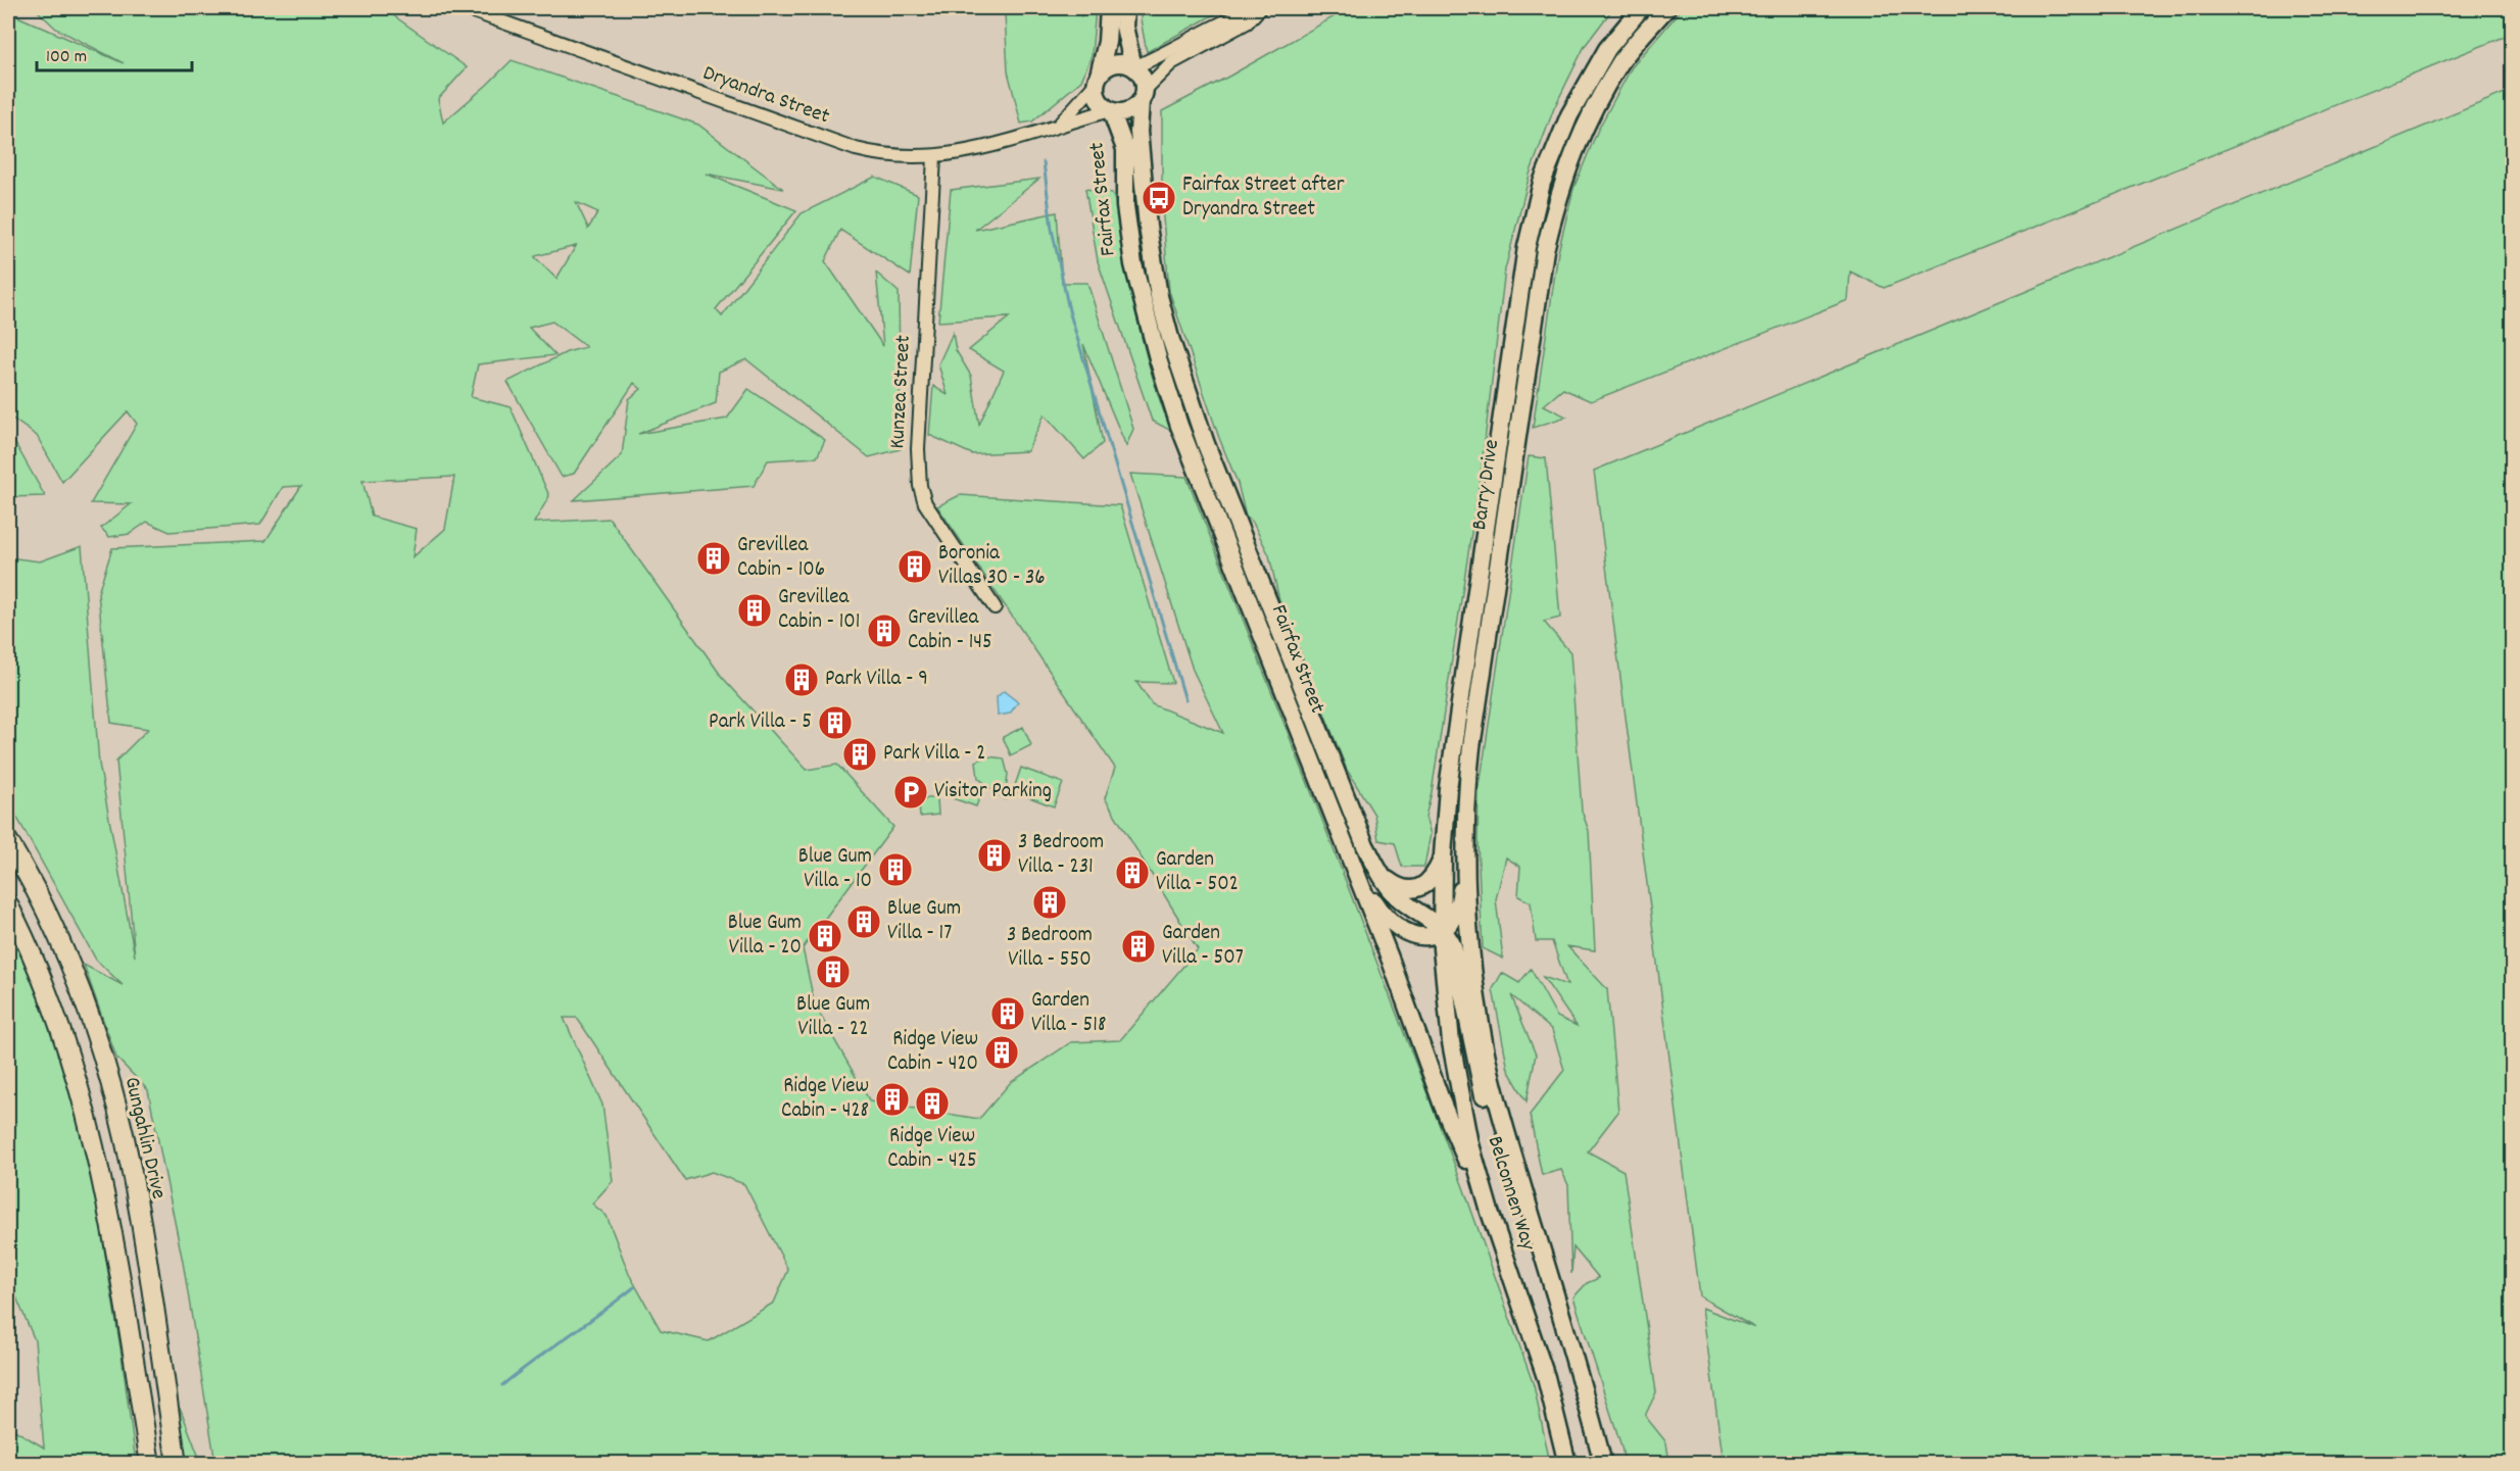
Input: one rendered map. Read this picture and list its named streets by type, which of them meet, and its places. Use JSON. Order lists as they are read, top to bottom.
{
  "streets": {
    "highway": ["Gungahlin Drive"],
    "main road": ["Fairfax Street", "Barry Drive", "Belconnen Way"],
    "street": ["Dryandra Street", "Kunzea Street"]
  },
  "crossings": [
    ["Dryandra Street", "Fairfax Street"],
    ["Dryandra Street", "Kunzea Street"],
    ["Fairfax Street", "Barry Drive"],
    ["Fairfax Street", "Belconnen Way"],
    ["Barry Drive", "Belconnen Way"]
  ],
  "places": {
    "bus stop": ["Fairfax Street after Dryandra Street"],
    "building": [
      "Grevillea Cabin - 106",
      "Boronia Villas 30 - 36",
      "Grevillea Cabin - 101",
      "Grevillea Cabin - 145",
      "Park Villa - 9",
      "Park Villa - 5",
      "Park Villa - 2",
      "3 Bedroom Villa - 231",
      "Blue Gum Villa - 10",
      "Garden Villa - 502",
      "3 Bedroom Villa - 550",
      "Blue Gum Villa - 17",
      "Blue Gum Villa - 20",
      "Garden Villa - 507",
      "Blue Gum Villa - 22",
      "Garden Villa - 518",
      "Ridge View Cabin - 420",
      "Ridge View Cabin - 428",
      "Ridge View Cabin - 425"
    ],
    "parking": ["Visitor Parking"]
  },
  "scale_bar": "100 m"
}
